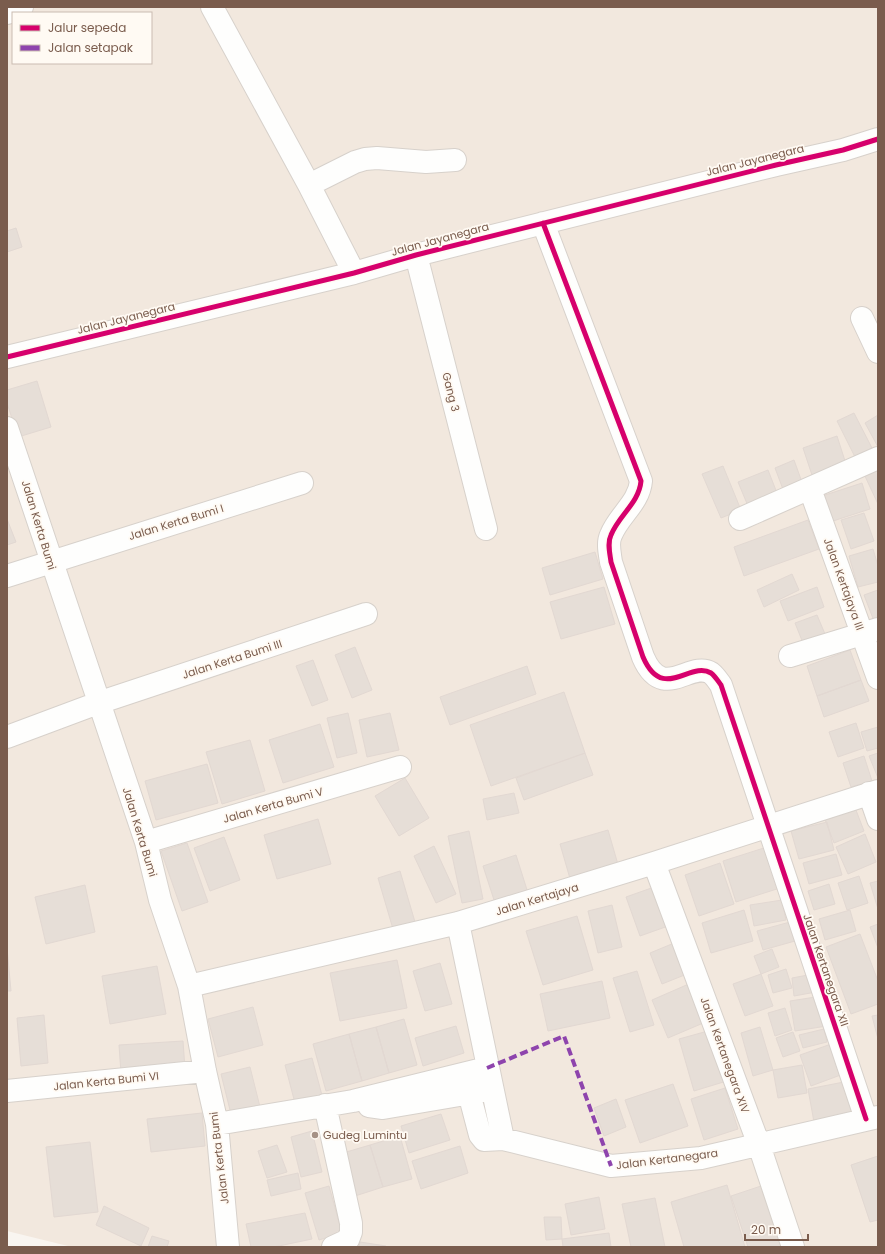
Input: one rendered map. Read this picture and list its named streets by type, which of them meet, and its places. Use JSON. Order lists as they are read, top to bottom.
{
  "streets": {
    "street": [
      "Jalan Jayanegara",
      "Gang 3",
      "Jalan Kerta Bumi I",
      "Jalan Kerta Bumi",
      "Jalan Kertajaya III",
      "Jalan Kerta Bumi III",
      "Jalan Kerta Bumi V",
      "Jalan Kertajaya",
      "Jalan Kertanegara XII",
      "Jalan Kertanegara XIV",
      "Jalan Kerta Bumi VI",
      "Jalan Kertanegara"
    ]
  },
  "crossings": [
    ["Jalan Jayanegara", "Gang 3"],
    ["Jalan Jayanegara", "Jalan Kertanegara XII"],
    ["Jalan Kerta Bumi I", "Jalan Kerta Bumi"],
    ["Jalan Kerta Bumi", "Jalan Kerta Bumi III"],
    ["Jalan Kerta Bumi", "Jalan Kerta Bumi V"],
    ["Jalan Kerta Bumi", "Jalan Kertajaya"],
    ["Jalan Kerta Bumi", "Jalan Kerta Bumi VI"],
    ["Jalan Kertajaya", "Jalan Kertanegara XII"],
    ["Jalan Kertajaya", "Jalan Kertanegara XIV"],
    ["Jalan Kertanegara XII", "Jalan Kertanegara"],
    ["Jalan Kertanegara XIV", "Jalan Kertanegara"]
  ],
  "places": ["Gudeg Lumintu"],
  "legend": ["Jalur sepeda", "Jalan setapak"],
  "scale_bar": "20 m"
}
